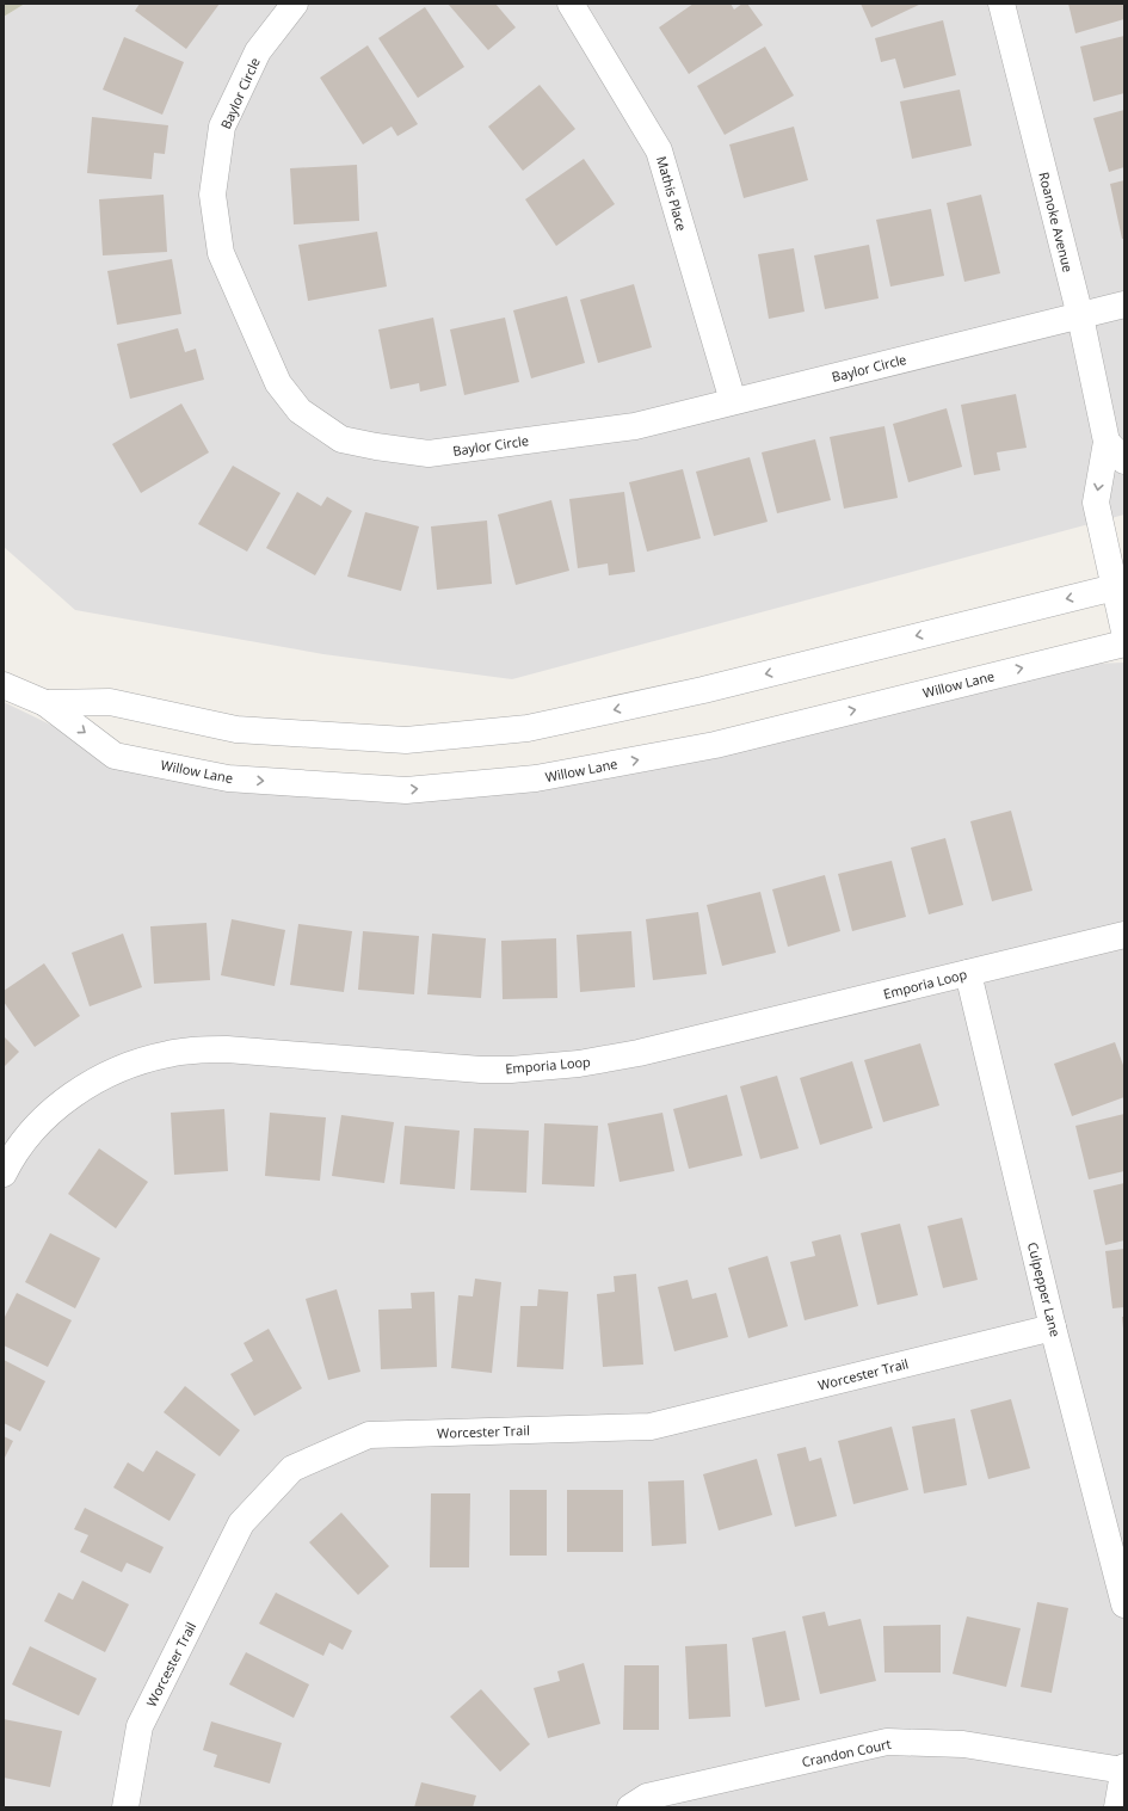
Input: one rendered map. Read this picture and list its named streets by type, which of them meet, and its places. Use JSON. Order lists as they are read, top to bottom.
{
  "streets": {
    "street": [
      "Baylor Circle",
      "Mathis Place",
      "Roanoke Avenue",
      "Willow Lane",
      "Emporia Loop",
      "Culpepper Lane",
      "Worcester Trail",
      "Crandon Court"
    ]
  },
  "crossings": [
    ["Baylor Circle", "Mathis Place"],
    ["Baylor Circle", "Roanoke Avenue"],
    ["Emporia Loop", "Culpepper Lane"],
    ["Culpepper Lane", "Worcester Trail"]
  ]
}
